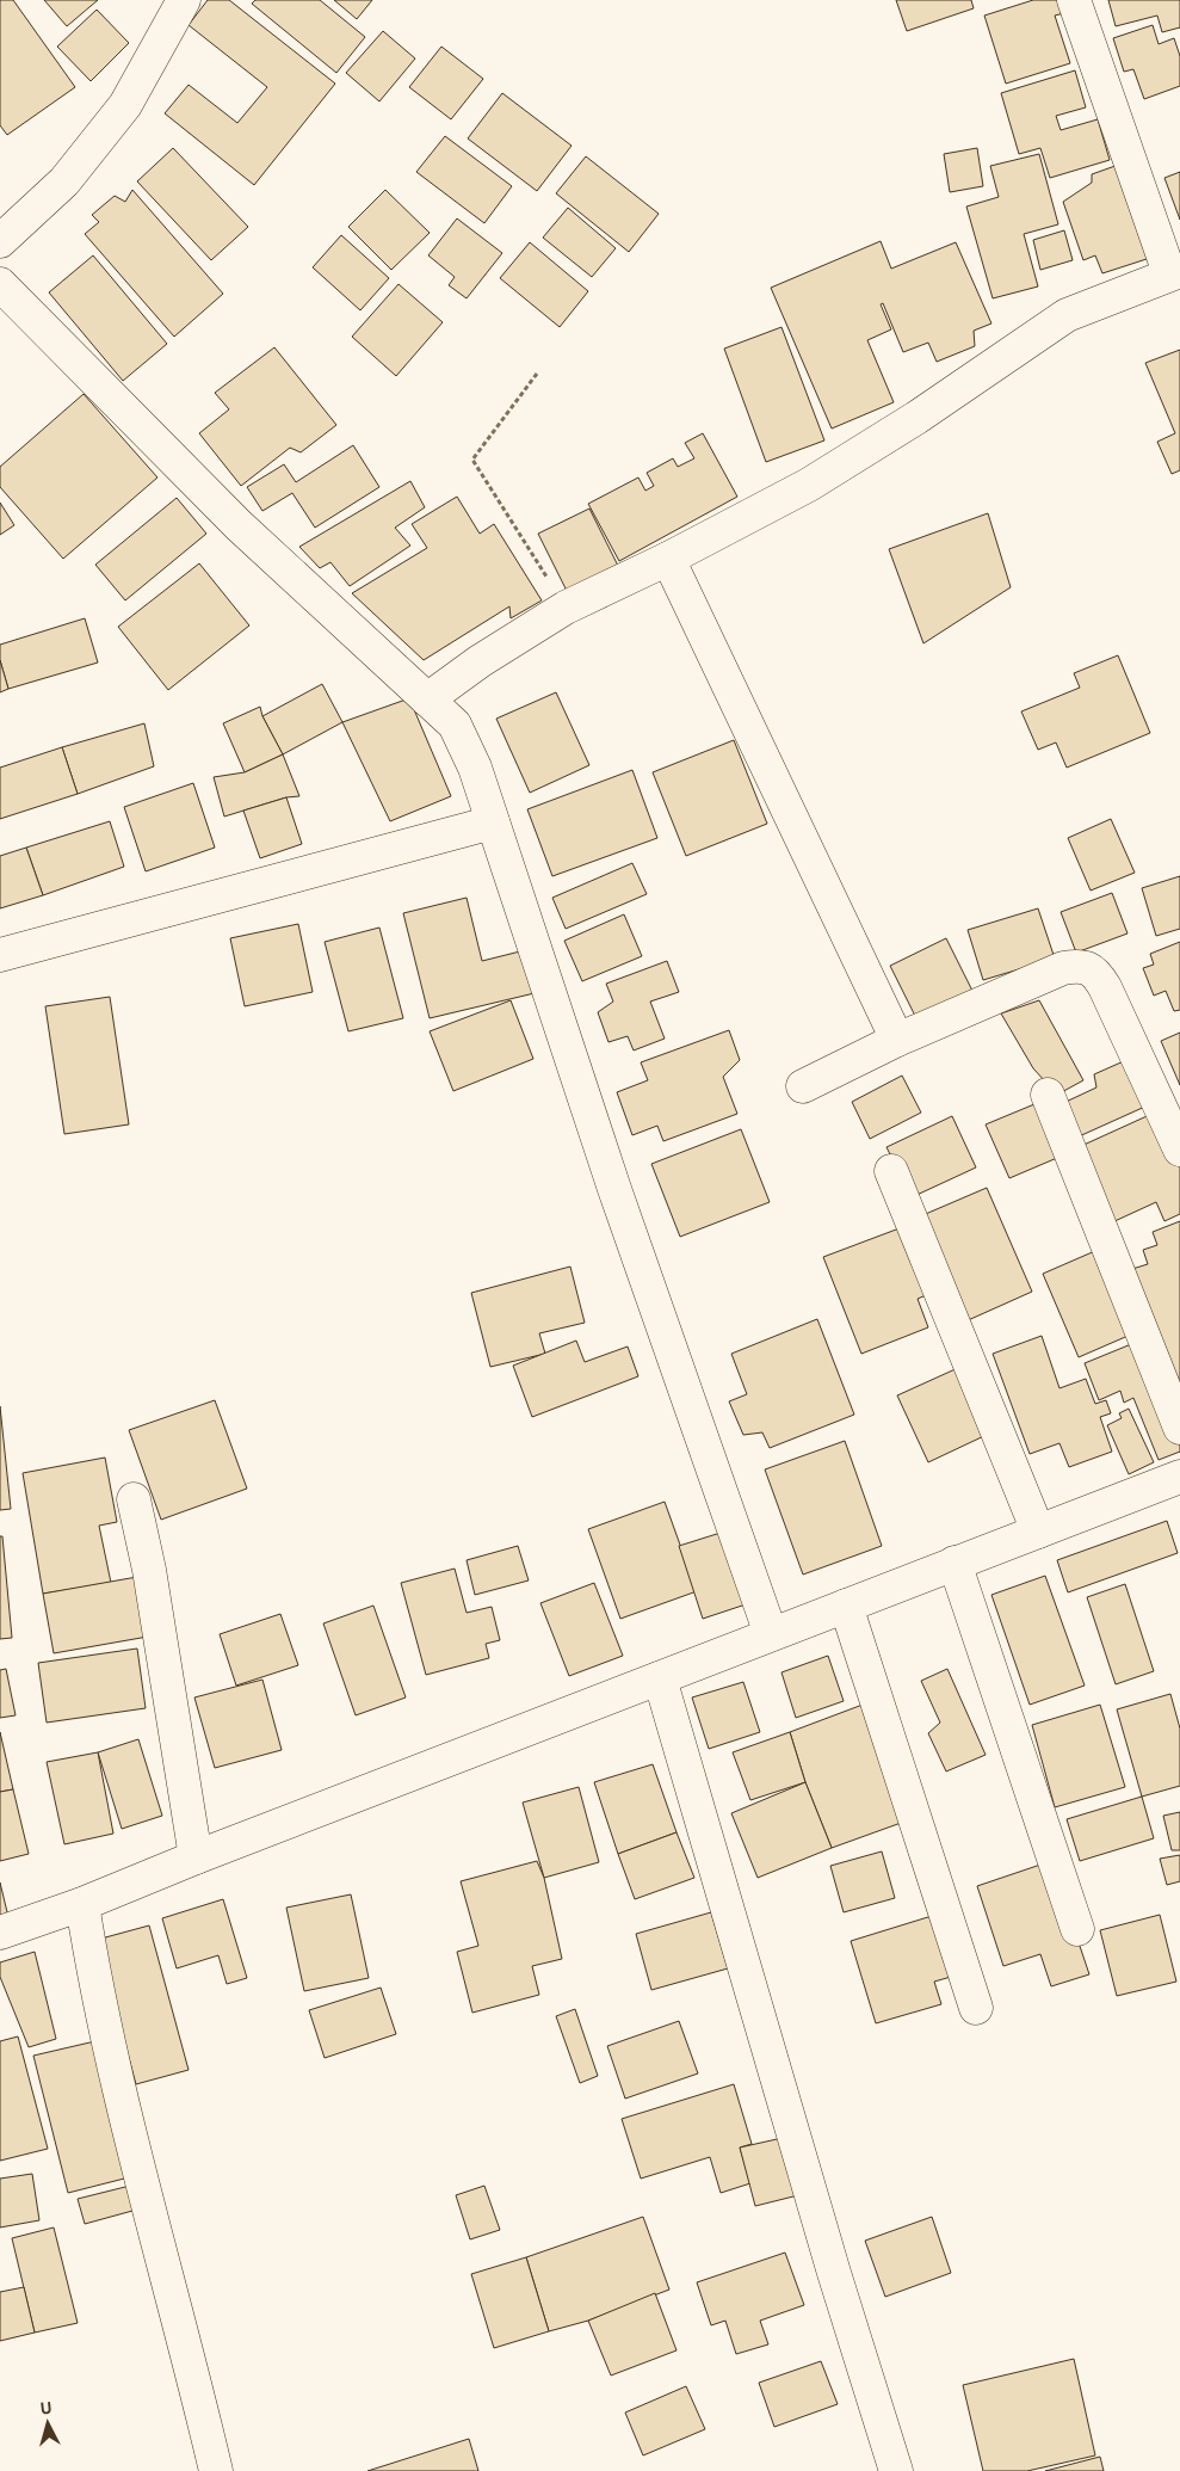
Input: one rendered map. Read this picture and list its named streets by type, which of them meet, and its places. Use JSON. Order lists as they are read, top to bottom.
{
  "north": "top"
}
